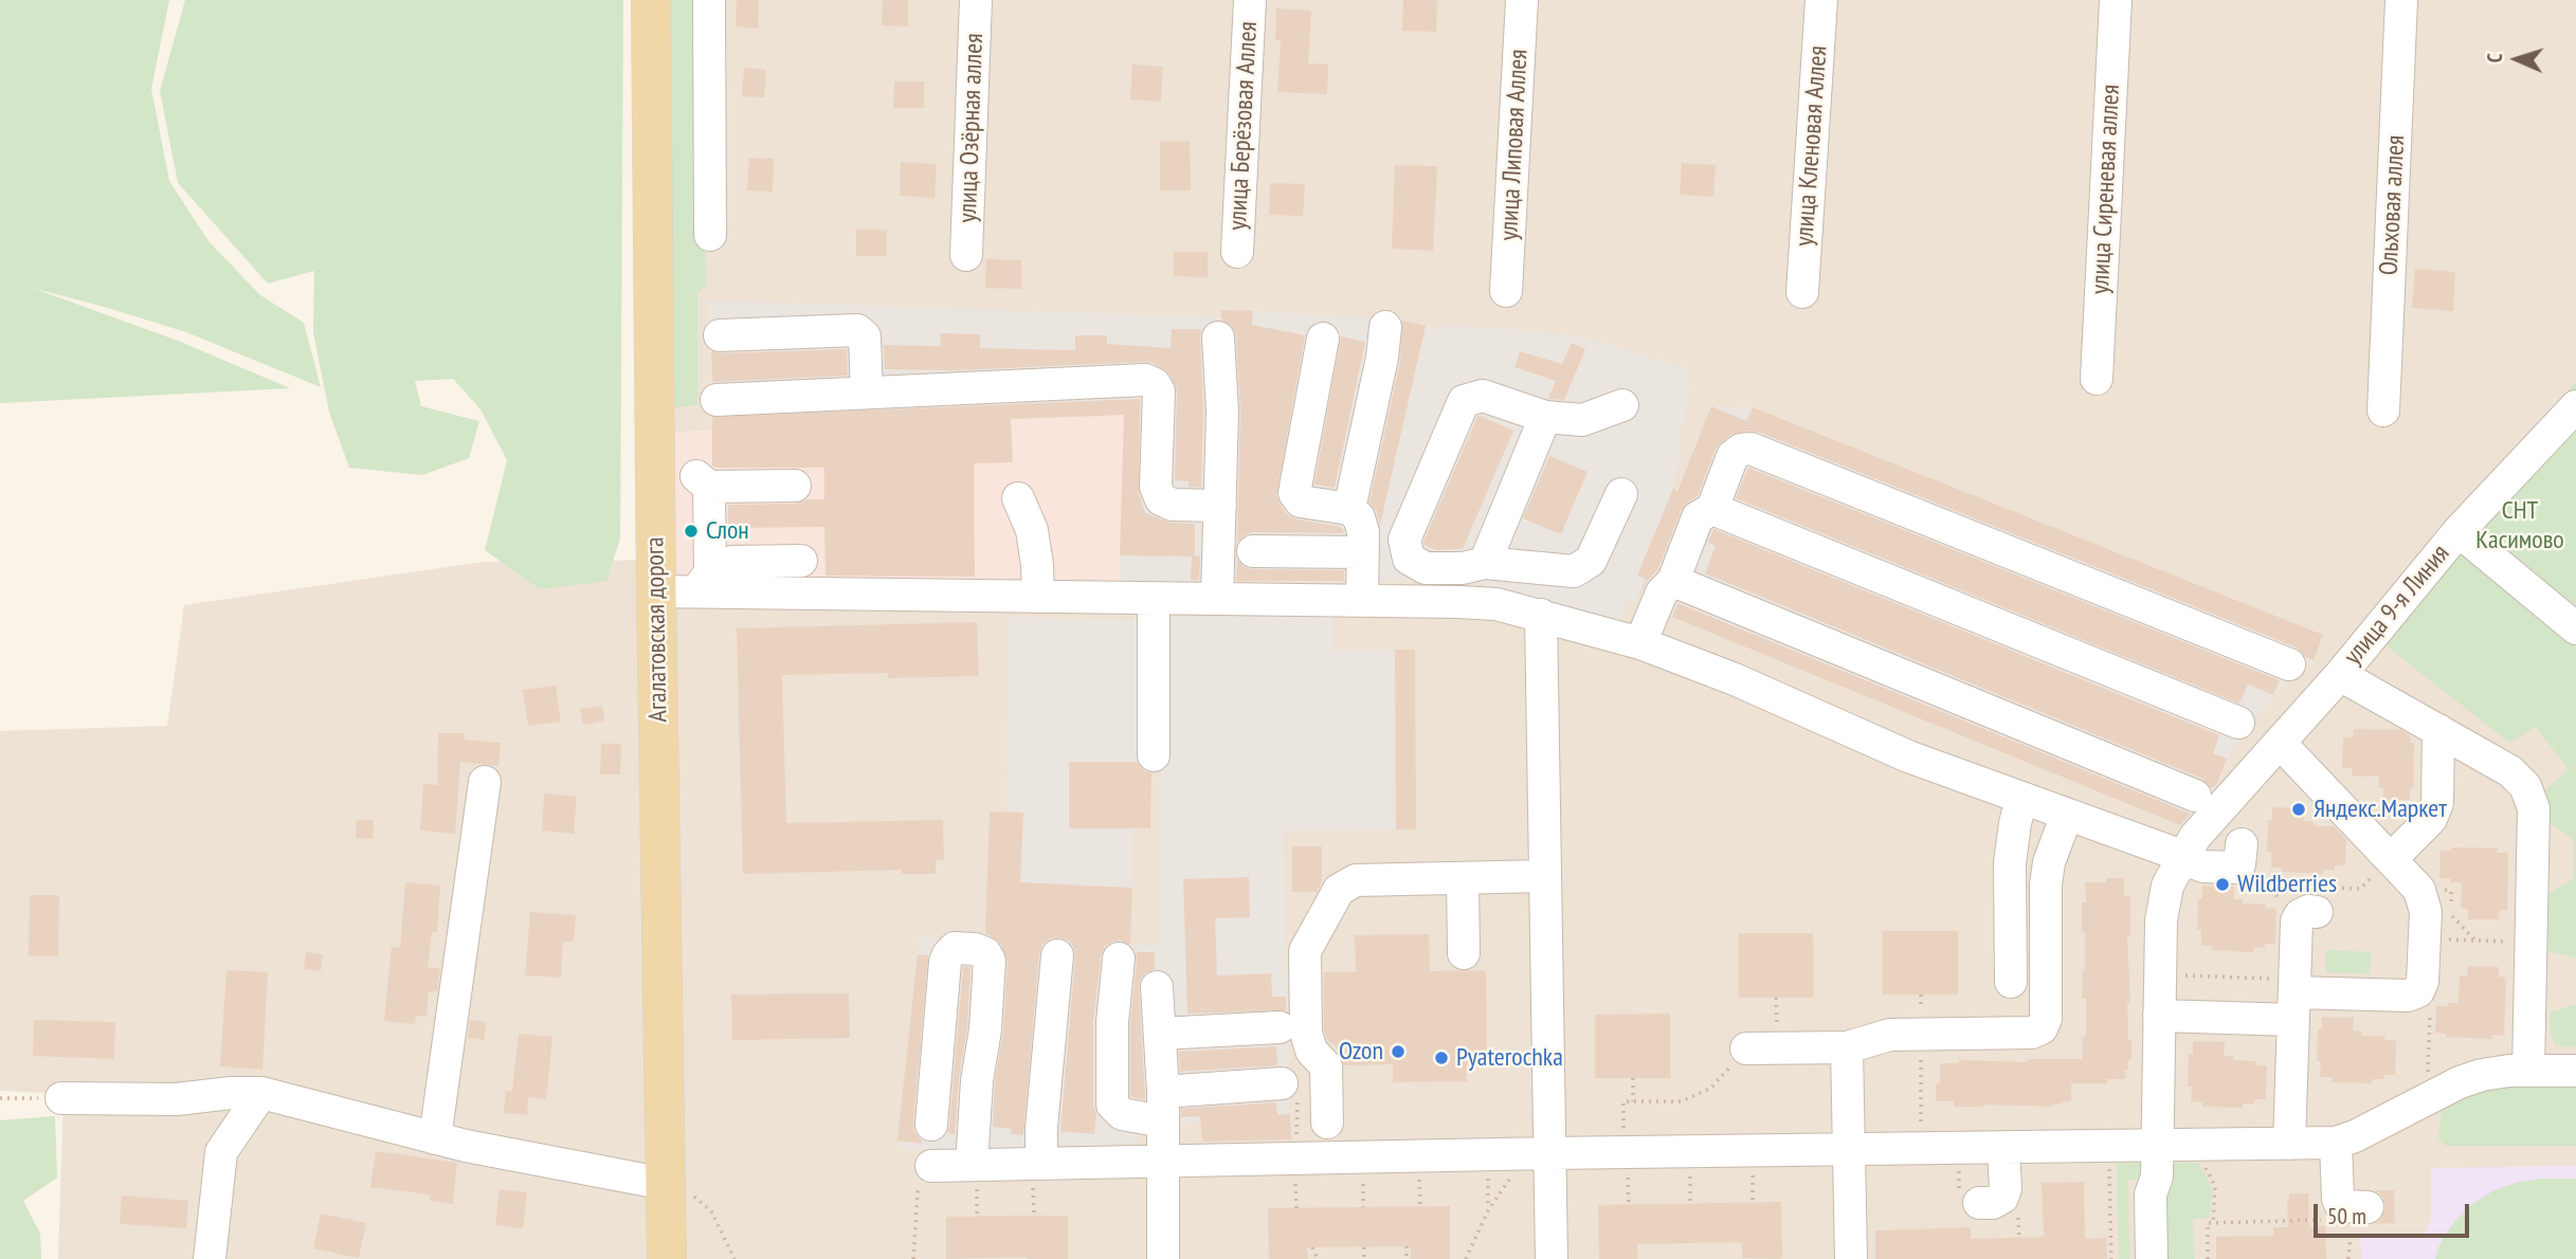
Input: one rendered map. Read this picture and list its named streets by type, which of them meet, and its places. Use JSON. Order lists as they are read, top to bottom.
{
  "streets": {
    "main road": ["Агалатовская дорога"],
    "street": [
      "улица Берёзовая Аллея",
      "улица Озёрная аллея",
      "улица Липовая Аллея",
      "улица Кленовая Аллея",
      "улица Сиреневая аллея",
      "Ольховая аллея",
      "улица 9-я Линия"
    ]
  },
  "parks": ["СНТ Касимово"],
  "places": [
    "Слон",
    "Яндекс.Маркет",
    "Wildberries",
    "Ozon",
    "Pyaterochka"
  ],
  "scale_bar": "50 m",
  "north": "left"
}
